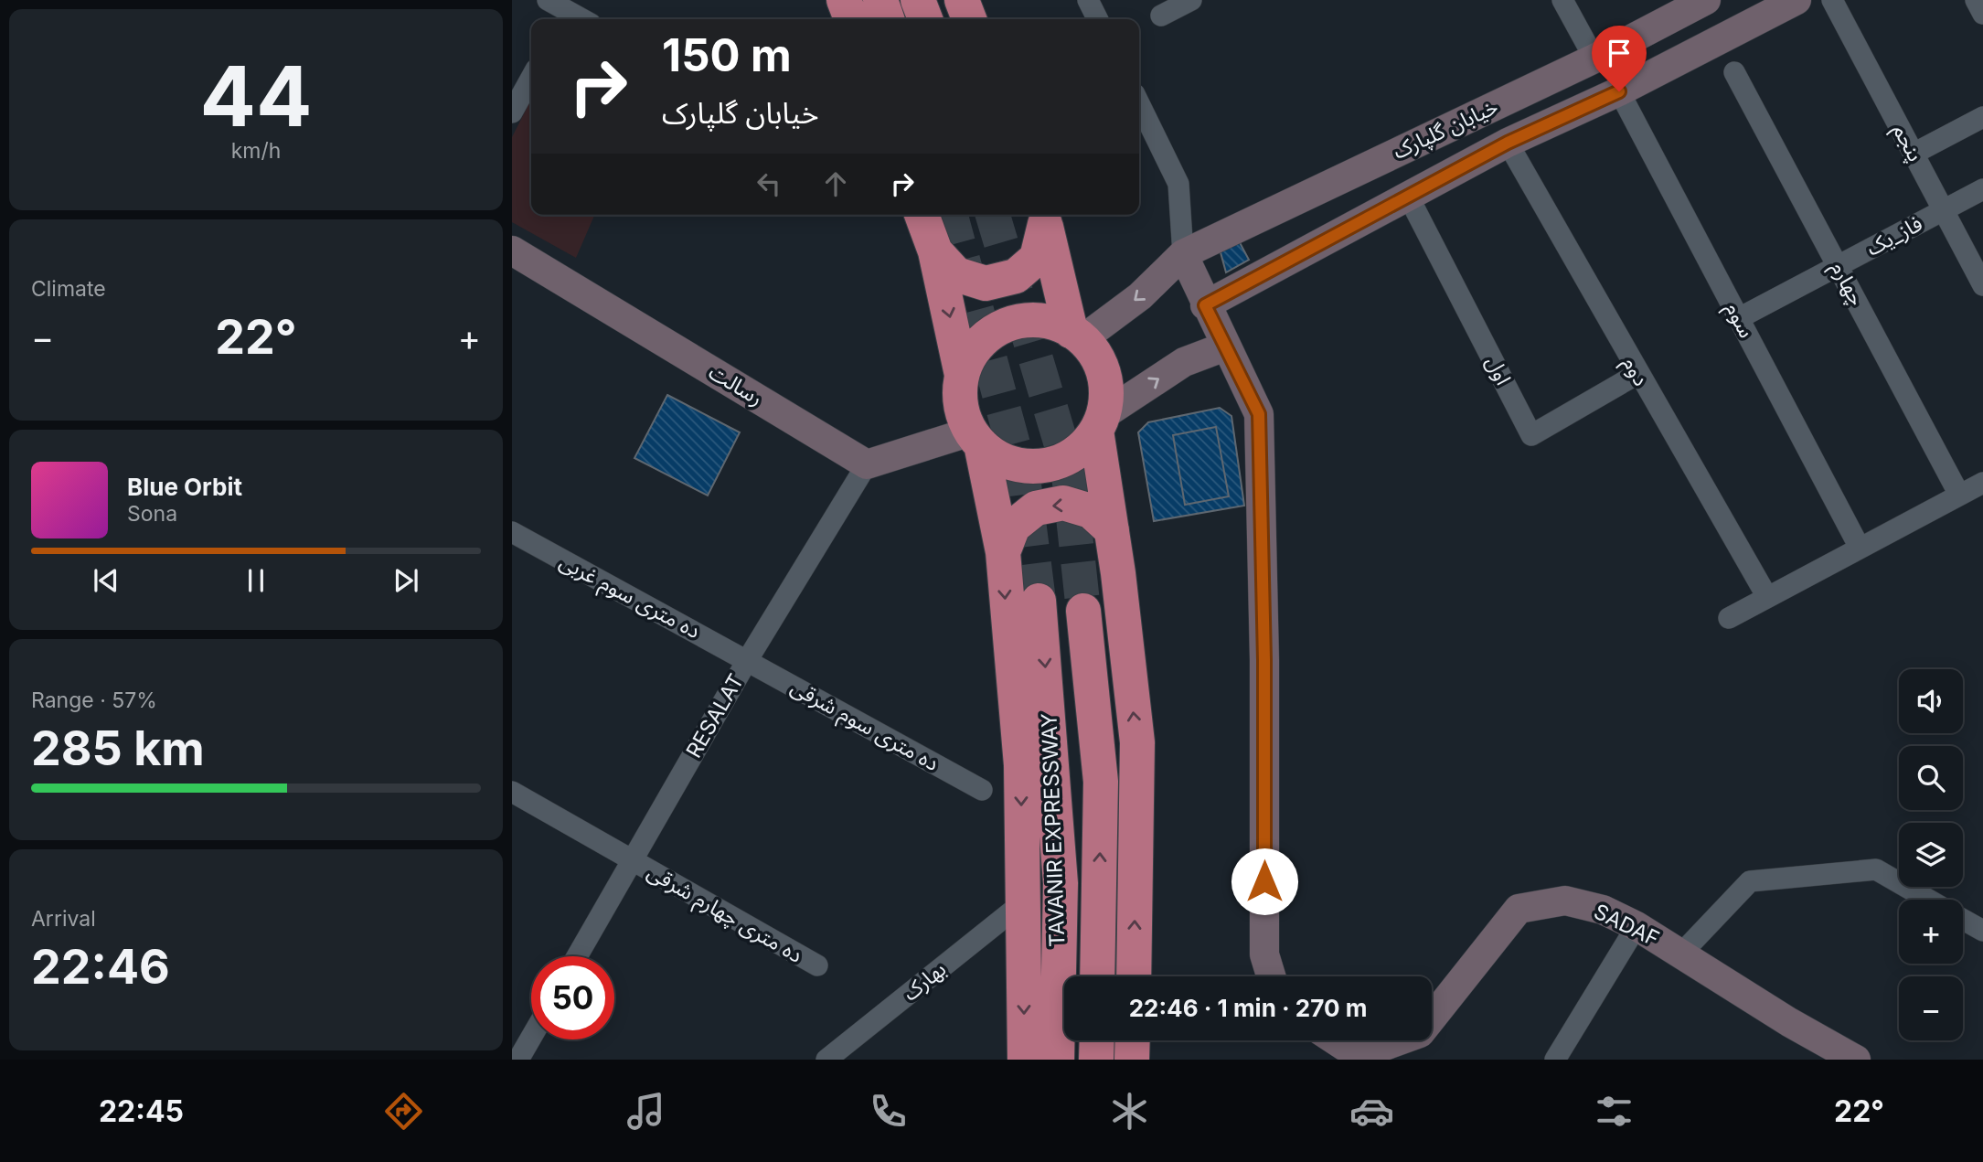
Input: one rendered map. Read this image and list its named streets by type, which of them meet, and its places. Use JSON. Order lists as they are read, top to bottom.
{
  "streets": {
    "highway": ["TAVANIR EXPRESSWAY"],
    "main road": ["خیابان گلپارک", "رسالت", "SADAF"],
    "street": [
      "پنجم",
      "فاز_یک",
      "چهارم",
      "سوم",
      "اول",
      "دوم",
      "ده متری سوم غربی",
      "RESALAT",
      "ده متری سوم شرقی",
      "ده متری چهارم شرقی",
      "بهارک"
    ]
  },
  "crossings": [
    ["خیابان گلپارک", "سوم"],
    ["خیابان گلپارک", "اول"],
    ["خیابان گلپارک", "دوم"],
    ["پنجم", "فاز_یک"],
    ["فاز_یک", "چهارم"],
    ["فاز_یک", "سوم"],
    ["اول", "دوم"],
    ["رسالت", "RESALAT"],
    ["ده متری سوم غربی", "RESALAT"],
    ["ده متری سوم غربی", "ده متری سوم شرقی"],
    ["RESALAT", "ده متری سوم شرقی"],
    ["RESALAT", "ده متری چهارم شرقی"]
  ],
  "page": {
    "tile": [
      ["44", "km/h"],
      "Climate",
      ["Range · 57%", "285 km"],
      ["Arrival", "22:46"]
    ],
    "turn": ["150 m", "خیابان گلپارک"],
    "heat": ["−", "22°", "+"],
    "song": ["Blue Orbit", "Sona"],
    "map_buttons": ["+", "−"],
    "limit": "50",
    "trip": "22:46 · 1 min · 270 m",
    "tabs": ["22:45", "22°"]
  }
}
